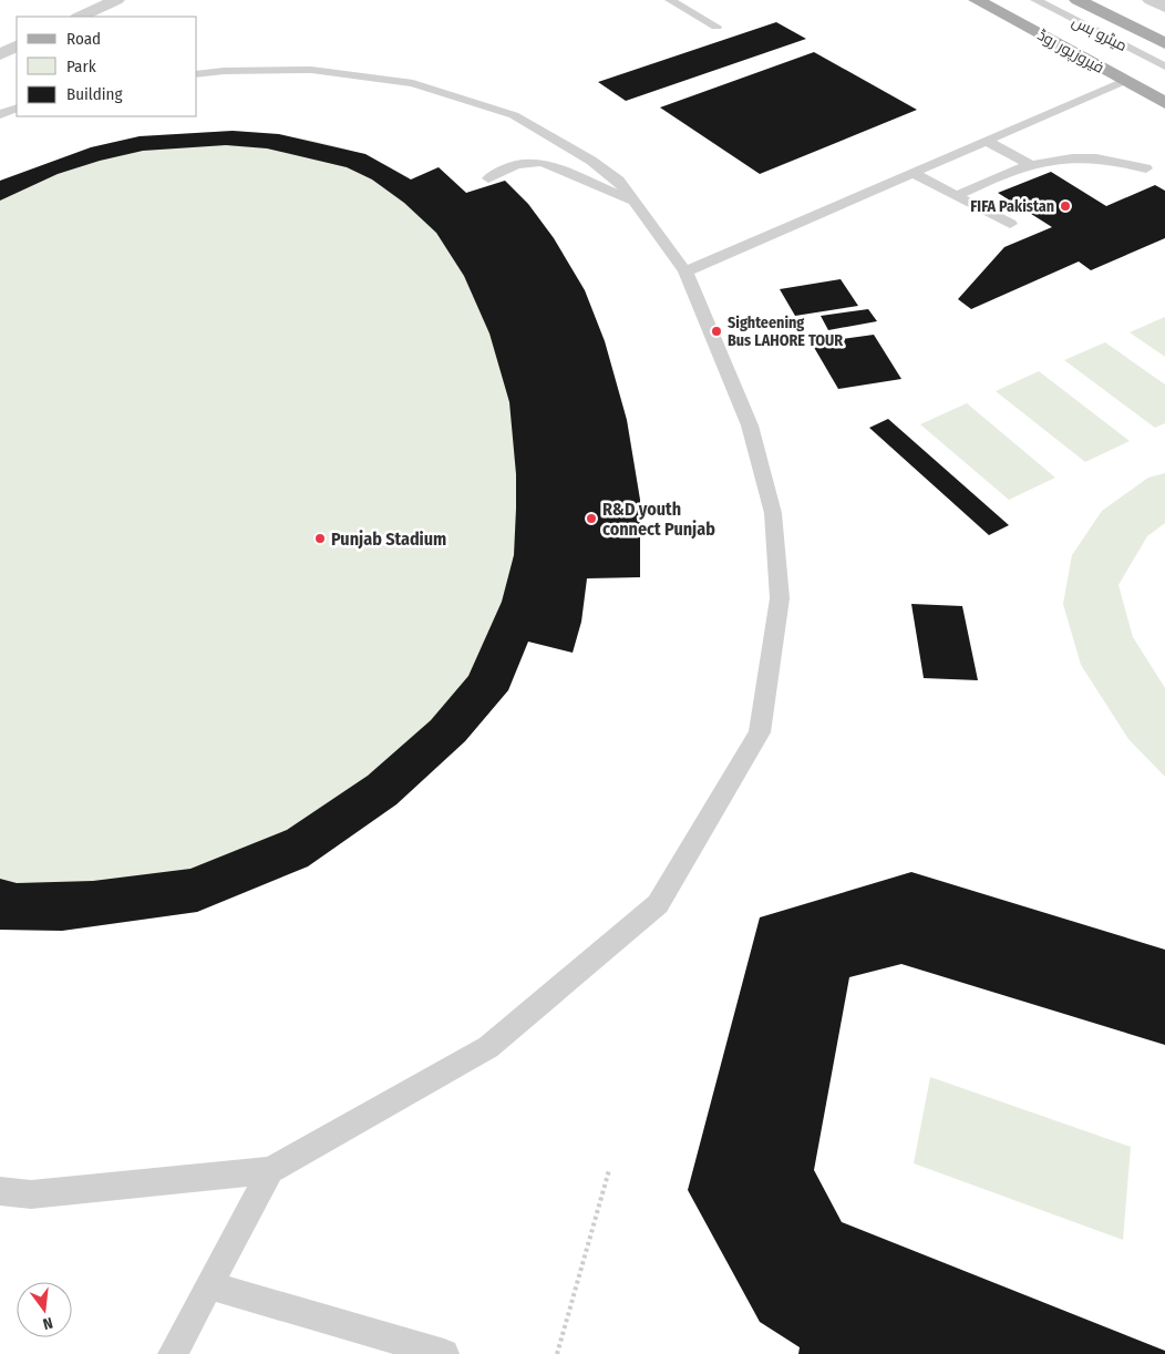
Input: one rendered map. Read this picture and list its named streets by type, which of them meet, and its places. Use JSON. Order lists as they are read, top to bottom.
{
  "streets": {
    "main road": ["فیروزپور روڈ"],
    "lane": ["میٹرو بس"]
  },
  "places": [
    "FIFA Pakistan",
    "Sighteening Bus LAHORE TOUR",
    "R&D youth connect Punjab",
    "Punjab Stadium"
  ],
  "legend": ["Road", "Park", "Building"],
  "north": "bottom"
}
